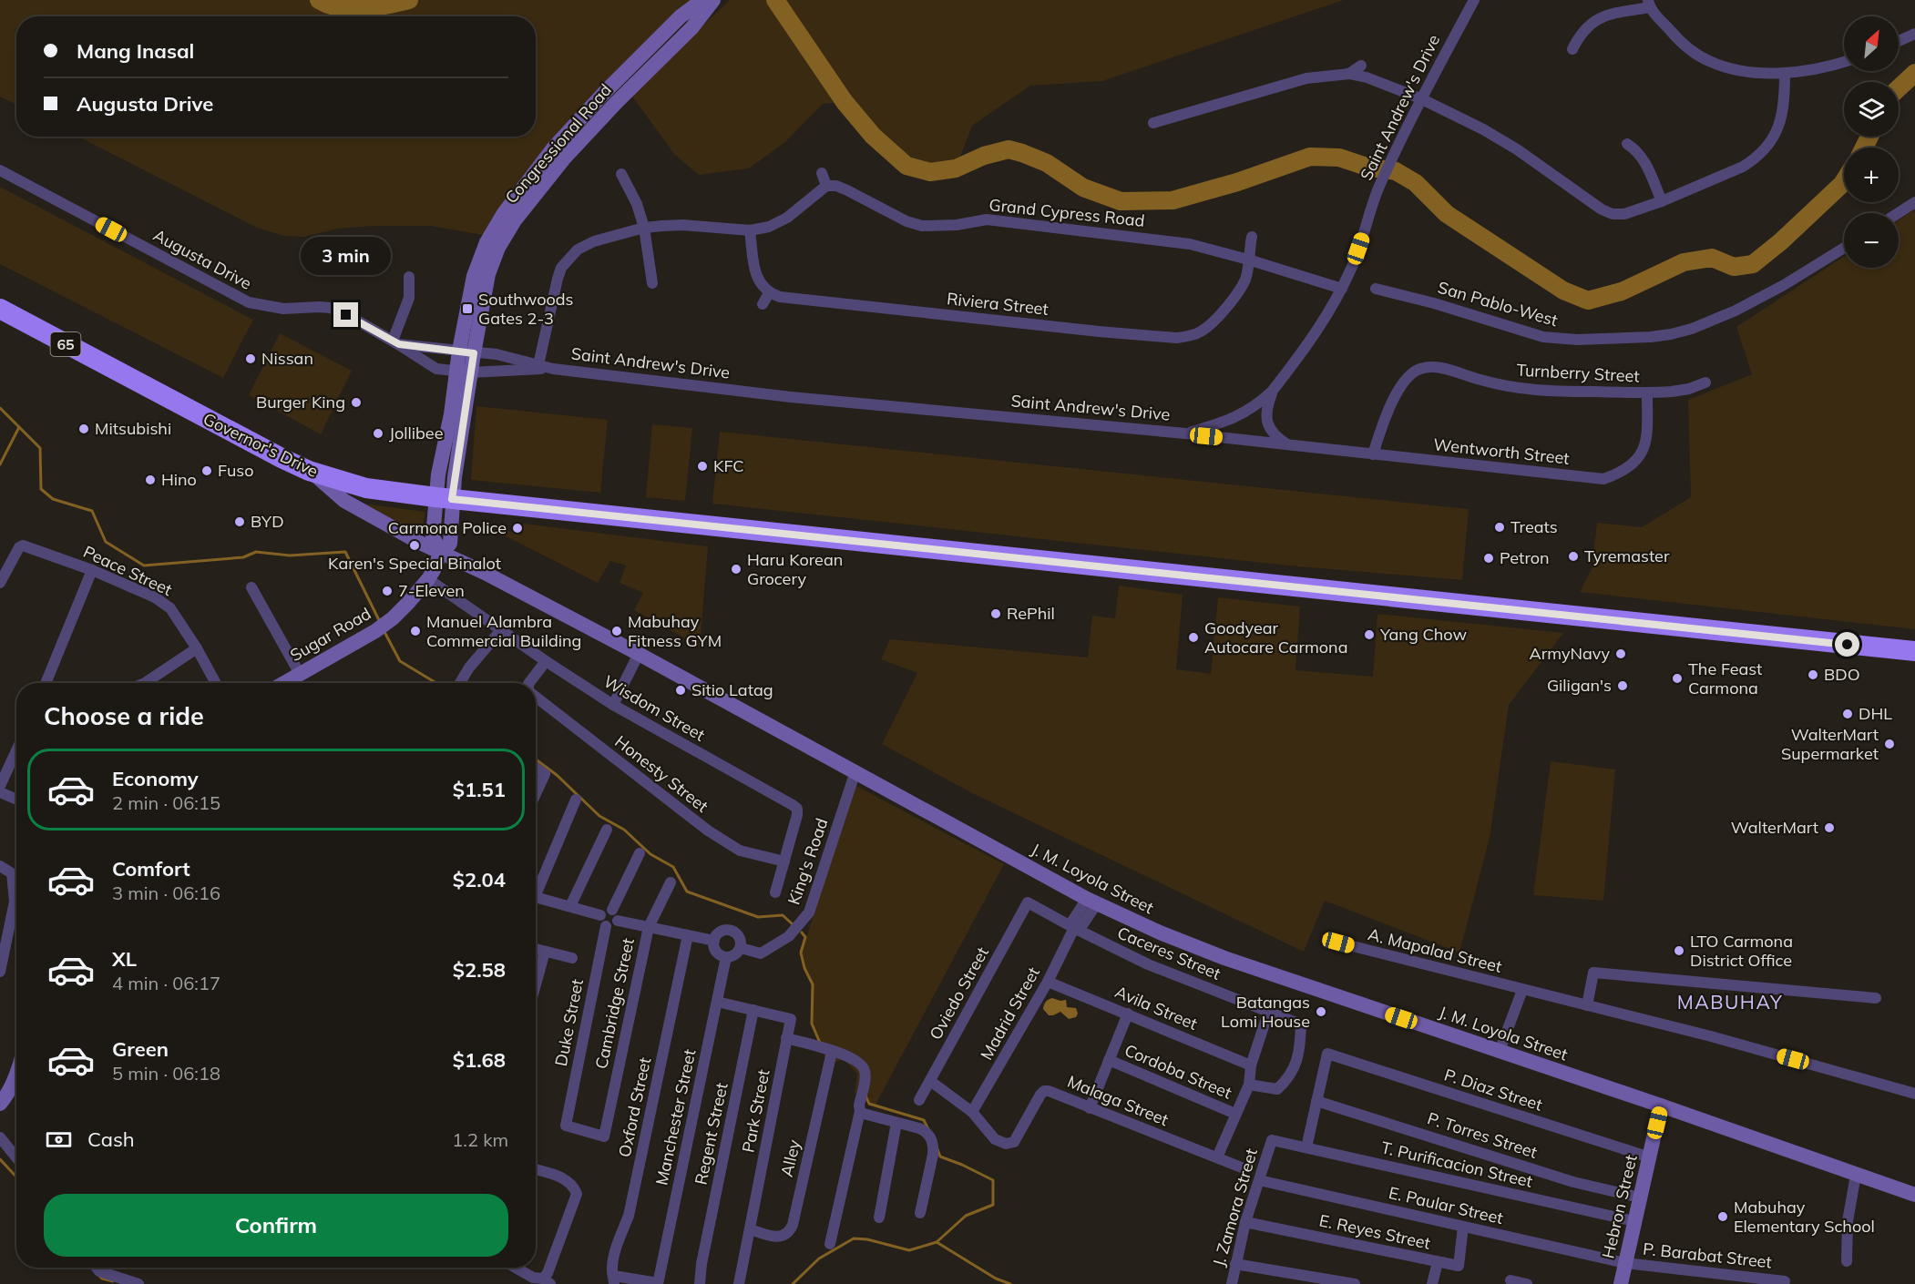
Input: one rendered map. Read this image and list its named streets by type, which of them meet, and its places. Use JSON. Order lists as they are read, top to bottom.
{
  "streets": {
    "highway": ["65", "Governor's Drive"],
    "main road": [
      "Congressional Road",
      "Sugar Road",
      "J. M. Loyola Street",
      "Hebron Street"
    ],
    "street": [
      "Saint Andrew's Drive",
      "Grand Cypress Road",
      "Augusta Drive",
      "Riviera Street",
      "San Pablo-West",
      "Turnberry Street",
      "Wentworth Street",
      "Peace Street",
      "Wisdom Street",
      "Honesty Street",
      "King's Road",
      "A. Mapalad Street",
      "Caceres Street",
      "Oviedo Street",
      "Cambridge Street",
      "Avila Street",
      "Madrid Street",
      "Duke Street",
      "Cordoba Street",
      "P. Diaz Street",
      "Malaga Street",
      "Oxford Street",
      "Park Street",
      "Manchester Street",
      "Regent Street",
      "P. Torres Street",
      "Alley",
      "T. Purificacion Street",
      "E. Paular Street",
      "J. Zamora Street",
      "E. Reyes Street",
      "P. Barabat Street"
    ]
  },
  "crossings": [
    ["Saint Andrew's Drive", "Congressional Road"],
    ["Saint Andrew's Drive", "Grand Cypress Road"],
    ["Saint Andrew's Drive", "Augusta Drive"],
    ["Saint Andrew's Drive", "Wentworth Street"],
    ["Congressional Road", "Augusta Drive"],
    ["Congressional Road", "Governor's Drive"],
    ["Congressional Road", "Sugar Road"],
    ["Grand Cypress Road", "Riviera Street"],
    ["Turnberry Street", "Wentworth Street"],
    ["Governor's Drive", "Sugar Road"],
    ["Governor's Drive", "J. M. Loyola Street"],
    ["Sugar Road", "Wisdom Street"],
    ["Sugar Road", "J. M. Loyola Street"],
    ["Wisdom Street", "Honesty Street"],
    ["King's Road", "J. M. Loyola Street"],
    ["King's Road", "Manchester Street"],
    ["J. M. Loyola Street", "Madrid Street"],
    ["J. M. Loyola Street", "Hebron Street"],
    ["Caceres Street", "Oviedo Street"],
    ["Caceres Street", "Madrid Street"],
    ["Oviedo Street", "Malaga Street"],
    ["Cambridge Street", "Duke Street"],
    ["Avila Street", "Madrid Street"],
    ["Madrid Street", "Malaga Street"],
    ["P. Diaz Street", "P. Torres Street"],
    ["P. Diaz Street", "Hebron Street"],
    ["Park Street", "Manchester Street"],
    ["Park Street", "Regent Street"],
    ["Park Street", "Alley"],
    ["P. Torres Street", "Hebron Street"],
    ["T. Purificacion Street", "Hebron Street"],
    ["T. Purificacion Street", "J. Zamora Street"],
    ["E. Paular Street", "Hebron Street"],
    ["E. Paular Street", "J. Zamora Street"],
    ["E. Paular Street", "E. Reyes Street"],
    ["E. Paular Street", "P. Barabat Street"],
    ["Hebron Street", "P. Barabat Street"],
    ["J. Zamora Street", "E. Reyes Street"]
  ],
  "districts": ["MABUHAY"],
  "places": {
    "transit": ["Southwoods Gates 2-3"],
    "other": [
      "Nissan",
      "Burger King",
      "Mitsubishi",
      "Jollibee",
      "KFC",
      "Fuso",
      "Hino",
      "BYD",
      "Treats",
      "Carmona Police",
      "Karen's Special Binalot",
      "Tyremaster",
      "Petron",
      "Haru Korean Grocery",
      "7-Eleven",
      "RePhil",
      "Manuel Alambra Commercial Building",
      "Mabuhay Fitness GYM",
      "Yang Chow",
      "Goodyear Autocare Carmona",
      "ArmyNavy",
      "BDO",
      "The Feast Carmona",
      "Giligan's",
      "Sitio Latag",
      "DHL",
      "WalterMart Supermarket",
      "WalterMart",
      "LTO Carmona District Office",
      "Batangas Lomi House",
      "Mabuhay Elementary School"
    ]
  },
  "north": "top right",
  "page": {
    "map_buttons": ["+", "−"],
    "banner": ["Mang Inasal", "Augusta Drive"],
    "bubble": "3 min",
    "heading": "Choose a ride",
    "list": [
      {
        "name": "Economy",
        "note": "2 min · 06:15",
        "value": "$1.51"
      },
      {
        "name": "Comfort",
        "note": "3 min · 06:16",
        "value": "$2.04"
      },
      {
        "name": "XL",
        "note": "4 min · 06:17",
        "value": "$2.58"
      },
      {
        "name": "Green",
        "note": "5 min · 06:18",
        "value": "$1.68"
      }
    ],
    "pay": ["Cash", "1.2 km"],
    "buttons": "Confirm"
  }
}
